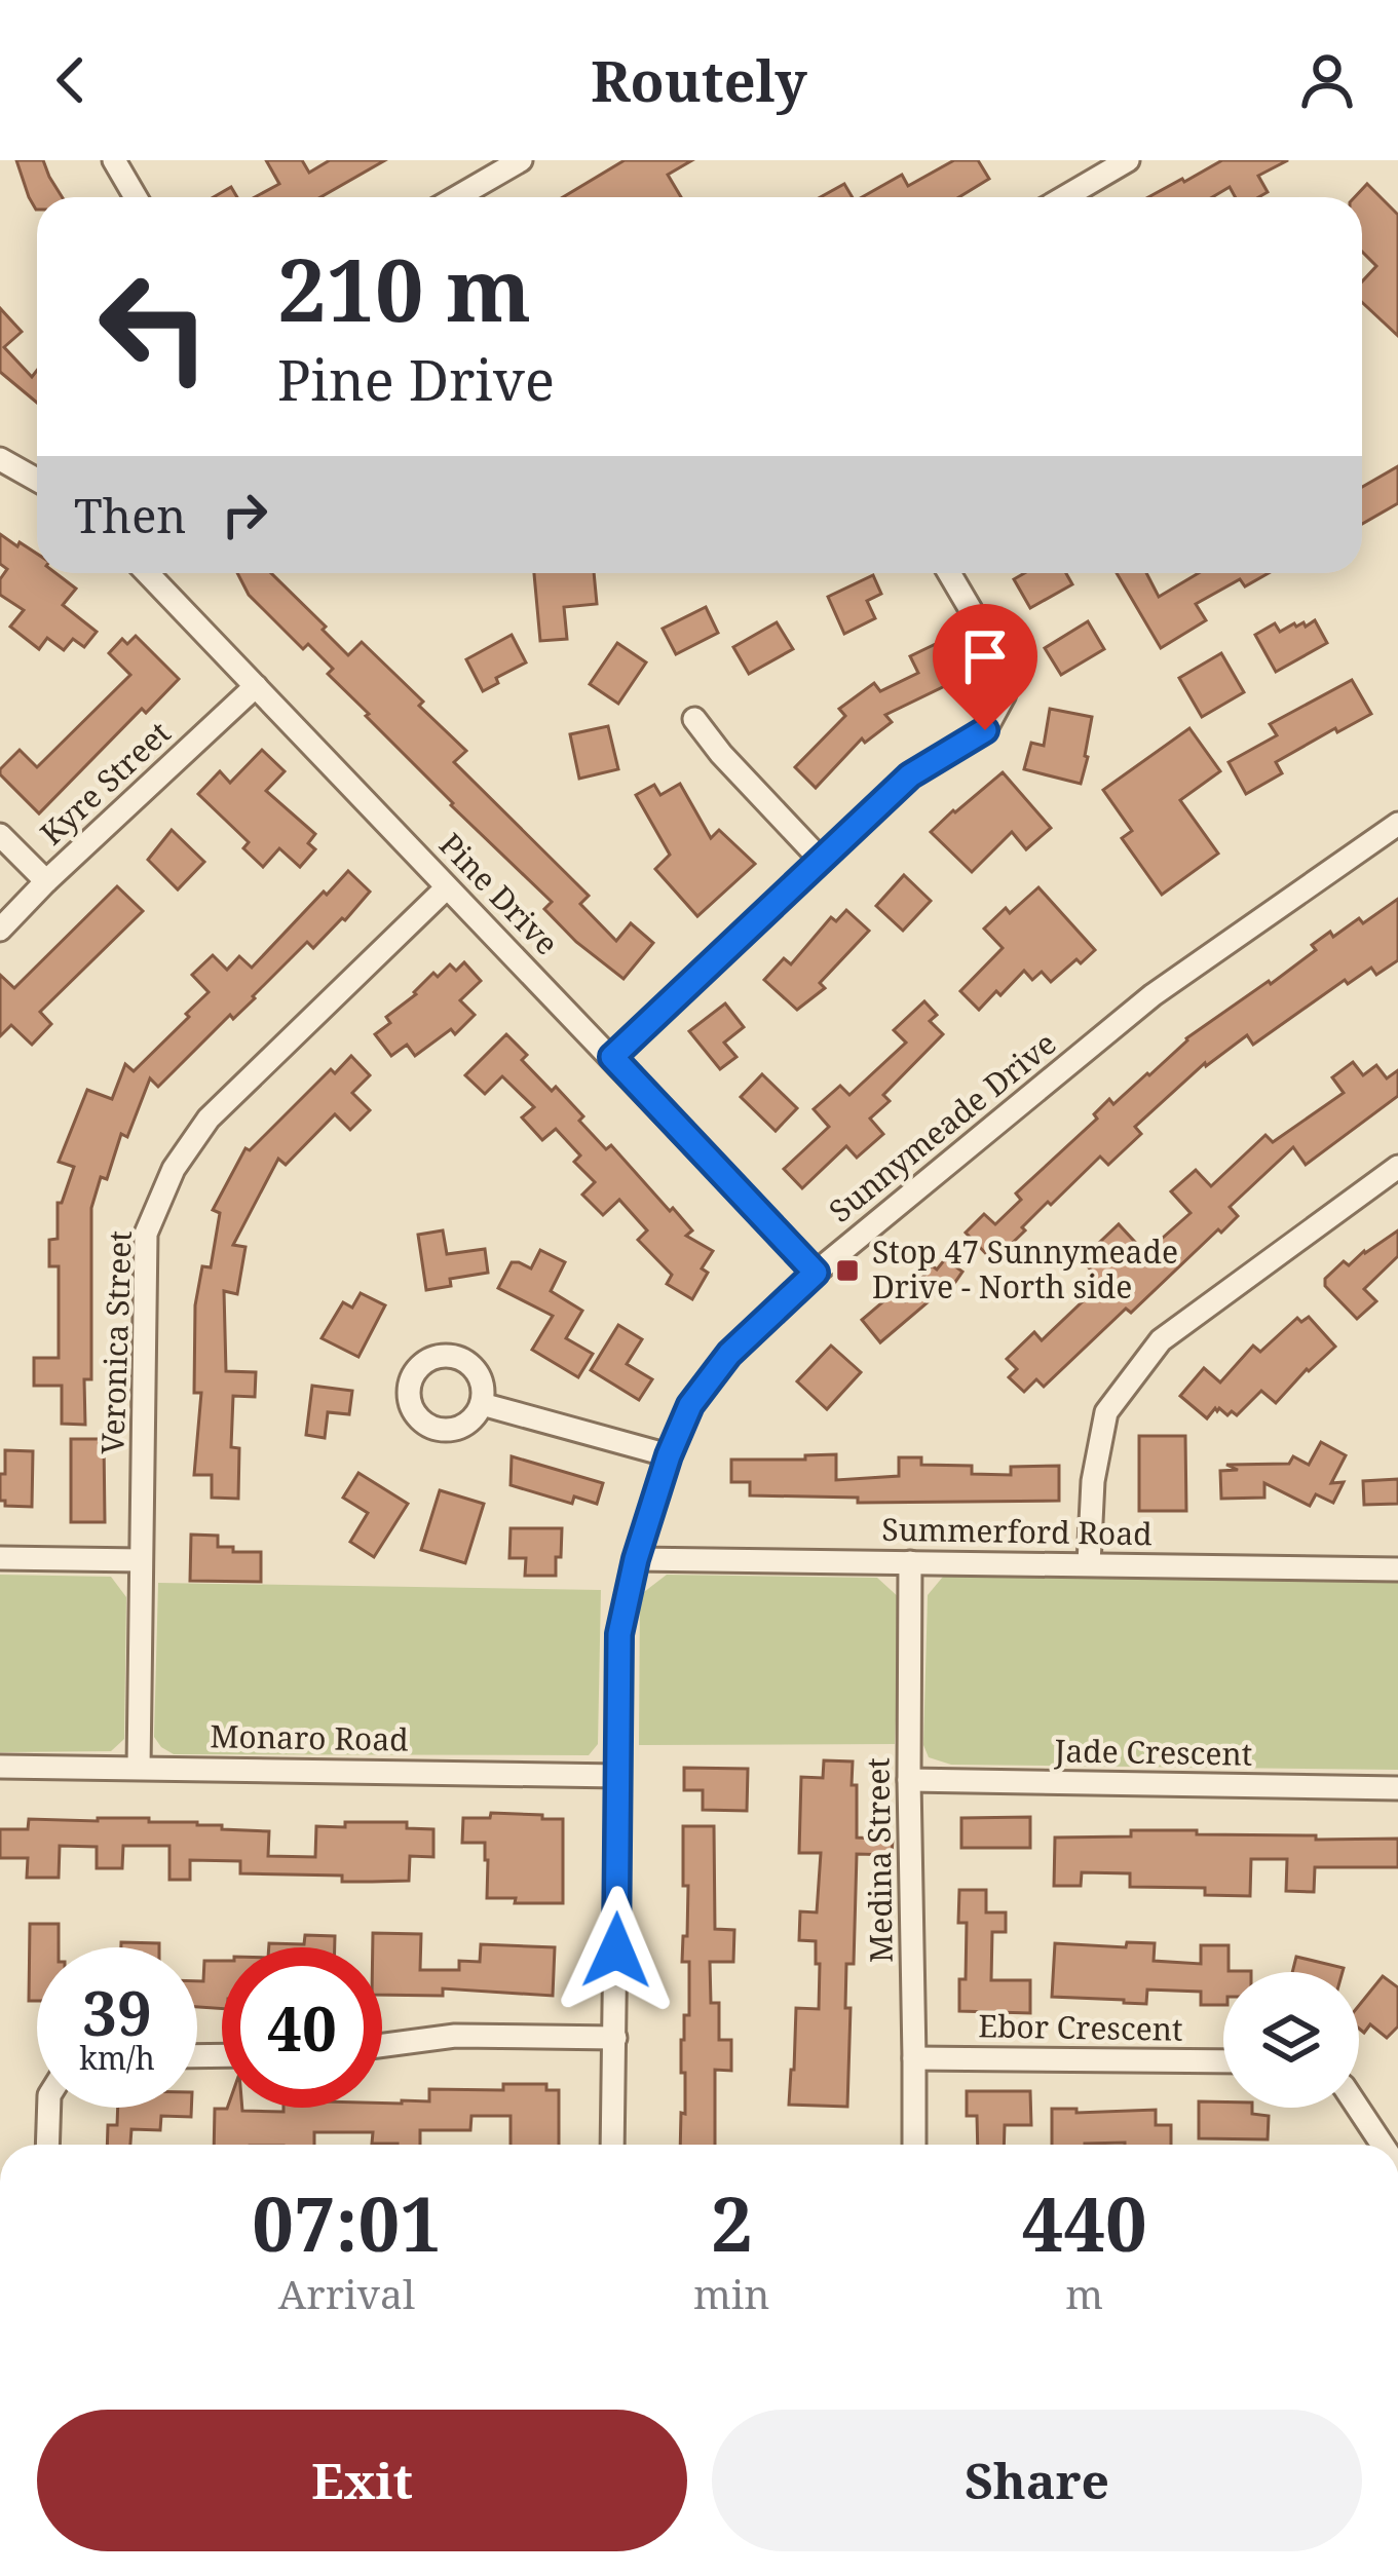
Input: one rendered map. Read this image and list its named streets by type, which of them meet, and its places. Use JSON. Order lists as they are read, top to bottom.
{
  "streets": {
    "street": [
      "Kyre Street",
      "Pine Drive",
      "Sunnymeade Drive",
      "Veronica Street",
      "Summerford Road",
      "Monaro Road",
      "Jade Crescent",
      "Medina Street",
      "Ebor Crescent"
    ]
  },
  "crossings": [
    ["Kyre Street", "Pine Drive"],
    ["Pine Drive", "Sunnymeade Drive"],
    ["Pine Drive", "Veronica Street"],
    ["Sunnymeade Drive", "Summerford Road"],
    ["Sunnymeade Drive", "Monaro Road"],
    ["Veronica Street", "Monaro Road"],
    ["Summerford Road", "Medina Street"],
    ["Jade Crescent", "Medina Street"],
    ["Medina Street", "Ebor Crescent"]
  ],
  "places": {
    "transit": ["Stop 47 Sunnymeade Drive - North side"]
  },
  "page": {
    "header": "Routely",
    "turn": ["210 m", "Pine Drive"],
    "then": "Then",
    "speed": "39 km/h",
    "limit": "40",
    "eta": [
      "07:01",
      "Arrival",
      "2",
      "min",
      "440",
      "m"
    ],
    "buttons": ["Exit", "Share"]
  }
}
